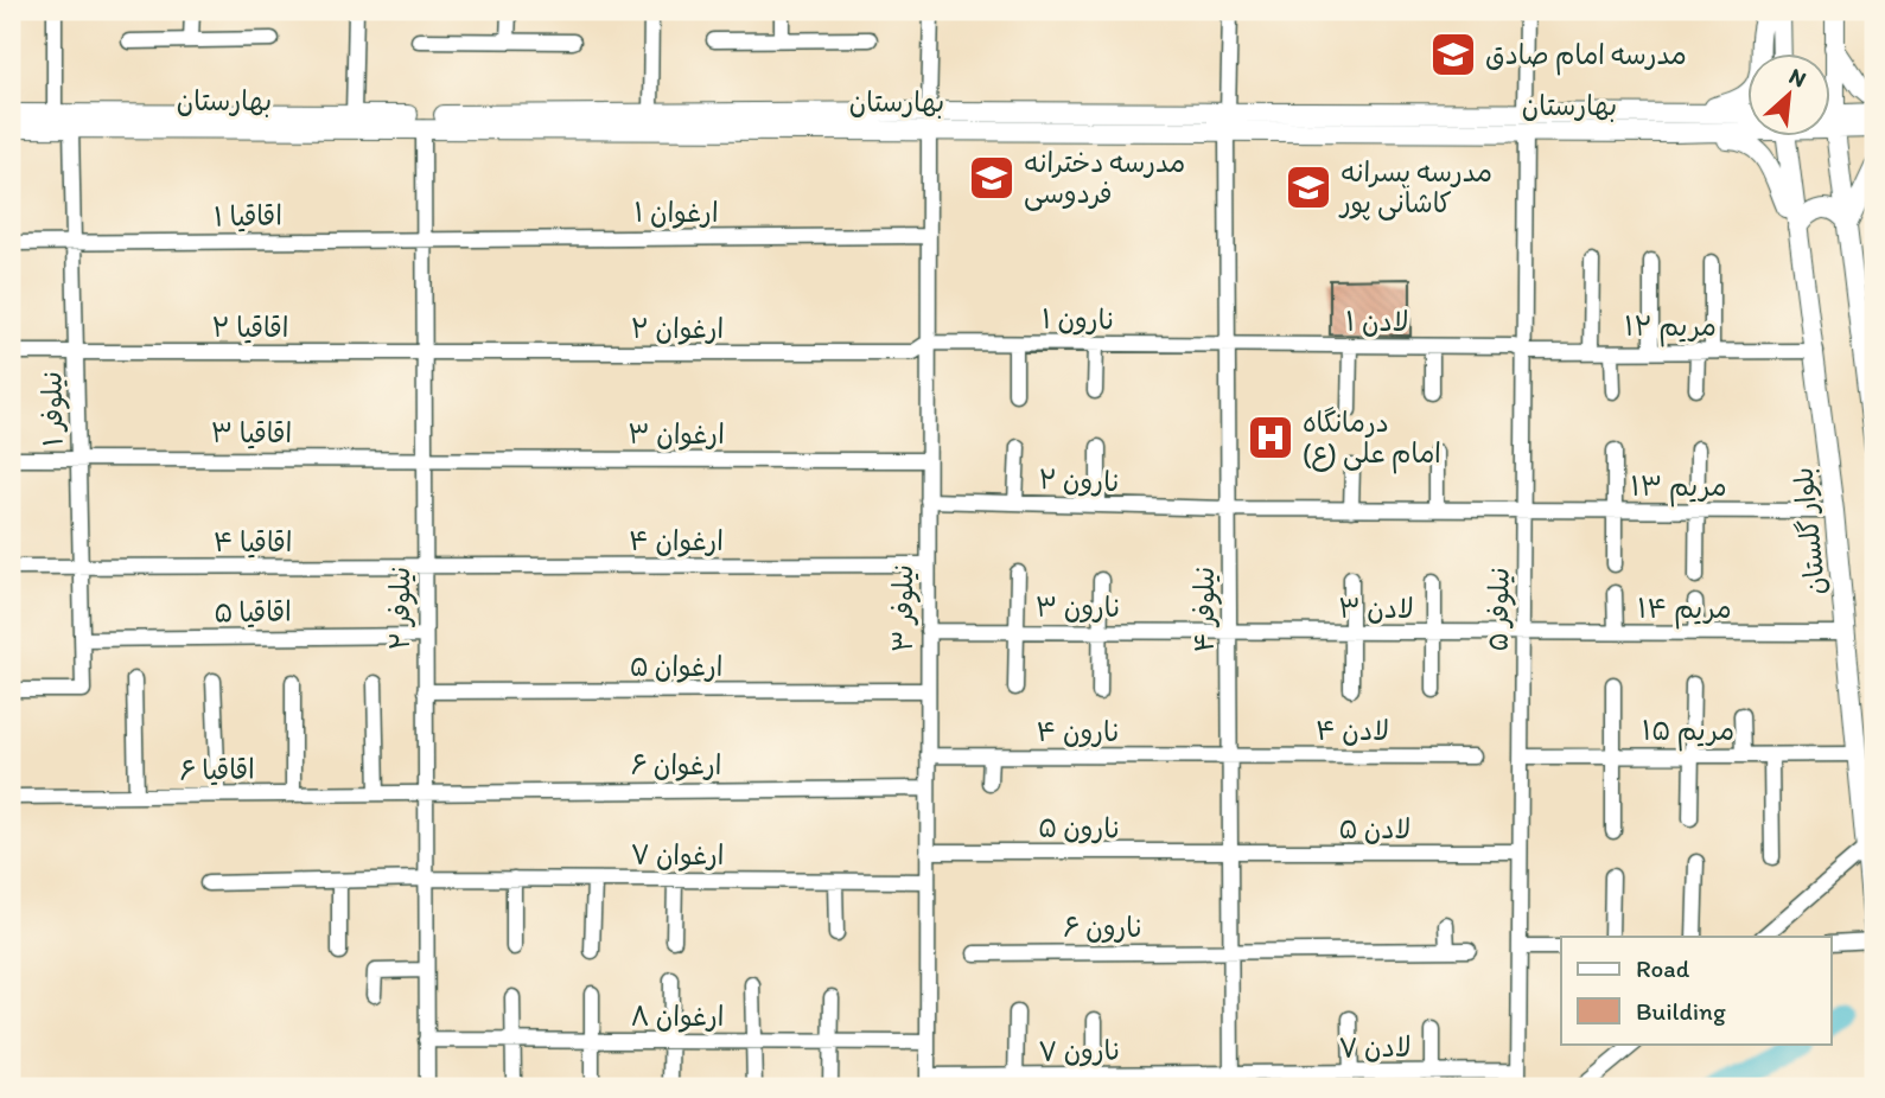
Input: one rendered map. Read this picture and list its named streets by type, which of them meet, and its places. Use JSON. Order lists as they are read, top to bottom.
{
  "streets": {
    "main road": ["بهارستان", "بلوار گلستان"],
    "street": [
      "ارغوان ۱",
      "اقاقیا ۱",
      "نارون ۱",
      "لادن ۱",
      "مریم ۱۲",
      "اقاقیا ۲",
      "ارغوان ۲",
      "نیلوفر ۱",
      "اقاقیا ۳",
      "ارغوان ۳",
      "نارون ۲",
      "مریم ۱۳",
      "ارغوان ۴",
      "اقاقیا ۴",
      "نارون ۳",
      "نیلوفر ۲",
      "نیلوفر ۳",
      "لادن ۳",
      "مریم ۱۴",
      "نیلوفر ۴",
      "نیلوفر ۵",
      "اقاقیا ۵",
      "ارغوان ۵",
      "لادن ۴",
      "مریم ۱۵",
      "نارون ۴",
      "ارغوان ۶",
      "اقاقیا ۶",
      "نارون ۵",
      "لادن ۵",
      "ارغوان ۷",
      "نارون ۶",
      "ارغوان ۸",
      "لادن ۷",
      "نارون ۷"
    ]
  },
  "crossings": [
    ["بهارستان", "نیلوفر ۱"],
    ["بهارستان", "نیلوفر ۲"],
    ["بهارستان", "نیلوفر ۳"],
    ["بهارستان", "نیلوفر ۴"],
    ["بهارستان", "نیلوفر ۵"],
    ["ارغوان ۱", "اقاقیا ۱"],
    ["ارغوان ۱", "نیلوفر ۲"],
    ["ارغوان ۱", "نیلوفر ۳"],
    ["اقاقیا ۱", "نیلوفر ۱"],
    ["اقاقیا ۱", "نیلوفر ۲"],
    ["نارون ۱", "لادن ۱"],
    ["نارون ۱", "ارغوان ۲"],
    ["نارون ۱", "نیلوفر ۳"],
    ["نارون ۱", "نیلوفر ۴"],
    ["لادن ۱", "مریم ۱۲"],
    ["لادن ۱", "نیلوفر ۴"],
    ["لادن ۱", "نیلوفر ۵"],
    ["مریم ۱۲", "بلوار گلستان"],
    ["مریم ۱۲", "نیلوفر ۵"],
    ["اقاقیا ۲", "ارغوان ۲"],
    ["اقاقیا ۲", "نیلوفر ۱"],
    ["اقاقیا ۲", "نیلوفر ۲"],
    ["ارغوان ۲", "نیلوفر ۲"],
    ["ارغوان ۲", "نیلوفر ۳"],
    ["نیلوفر ۱", "اقاقیا ۳"],
    ["نیلوفر ۱", "اقاقیا ۴"],
    ["نیلوفر ۱", "اقاقیا ۵"],
    ["اقاقیا ۳", "ارغوان ۳"],
    ["اقاقیا ۳", "نیلوفر ۲"],
    ["ارغوان ۳", "نیلوفر ۲"],
    ["ارغوان ۳", "نیلوفر ۳"],
    ["نارون ۲", "مریم ۱۳"],
    ["نارون ۲", "نیلوفر ۳"],
    ["نارون ۲", "نیلوفر ۴"],
    ["مریم ۱۳", "بلوار گلستان"],
    ["مریم ۱۳", "نیلوفر ۵"],
    ["بلوار گلستان", "مریم ۱۴"],
    ["بلوار گلستان", "مریم ۱۵"],
    ["ارغوان ۴", "اقاقیا ۴"],
    ["ارغوان ۴", "نیلوفر ۲"],
    ["ارغوان ۴", "نیلوفر ۳"],
    ["اقاقیا ۴", "نیلوفر ۲"],
    ["نارون ۳", "نیلوفر ۳"],
    ["نارون ۳", "لادن ۳"],
    ["نارون ۳", "نیلوفر ۴"],
    ["نیلوفر ۲", "اقاقیا ۵"],
    ["نیلوفر ۲", "ارغوان ۵"],
    ["نیلوفر ۲", "ارغوان ۶"],
    ["نیلوفر ۲", "اقاقیا ۶"],
    ["نیلوفر ۲", "ارغوان ۷"],
    ["نیلوفر ۲", "ارغوان ۸"],
    ["نیلوفر ۳", "ارغوان ۵"],
    ["نیلوفر ۳", "نارون ۴"],
    ["نیلوفر ۳", "ارغوان ۶"],
    ["نیلوفر ۳", "نارون ۵"],
    ["نیلوفر ۳", "ارغوان ۷"],
    ["نیلوفر ۳", "ارغوان ۸"],
    ["نیلوفر ۳", "نارون ۷"],
    ["لادن ۳", "مریم ۱۴"],
    ["لادن ۳", "نیلوفر ۴"],
    ["لادن ۳", "نیلوفر ۵"],
    ["مریم ۱۴", "نیلوفر ۵"],
    ["نیلوفر ۴", "لادن ۴"],
    ["نیلوفر ۴", "نارون ۴"],
    ["نیلوفر ۴", "نارون ۵"],
    ["نیلوفر ۴", "لادن ۵"],
    ["نیلوفر ۴", "نارون ۶"],
    ["نیلوفر ۴", "لادن ۷"],
    ["نیلوفر ۴", "نارون ۷"],
    ["نیلوفر ۵", "مریم ۱۵"],
    ["نیلوفر ۵", "لادن ۵"],
    ["نیلوفر ۵", "لادن ۷"],
    ["لادن ۴", "نارون ۴"],
    ["ارغوان ۶", "اقاقیا ۶"],
    ["نارون ۵", "لادن ۵"],
    ["لادن ۷", "نارون ۷"]
  ],
  "places": {
    "school or university": ["مدرسه امام صادق", "مدرسه دخترانه فردوسی", "مدرسه پسرانه کاشانی پور"],
    "hospital": ["درمانگاه امام علی (ع)"]
  },
  "legend": ["Road", "Building"],
  "north": "top right"
}
